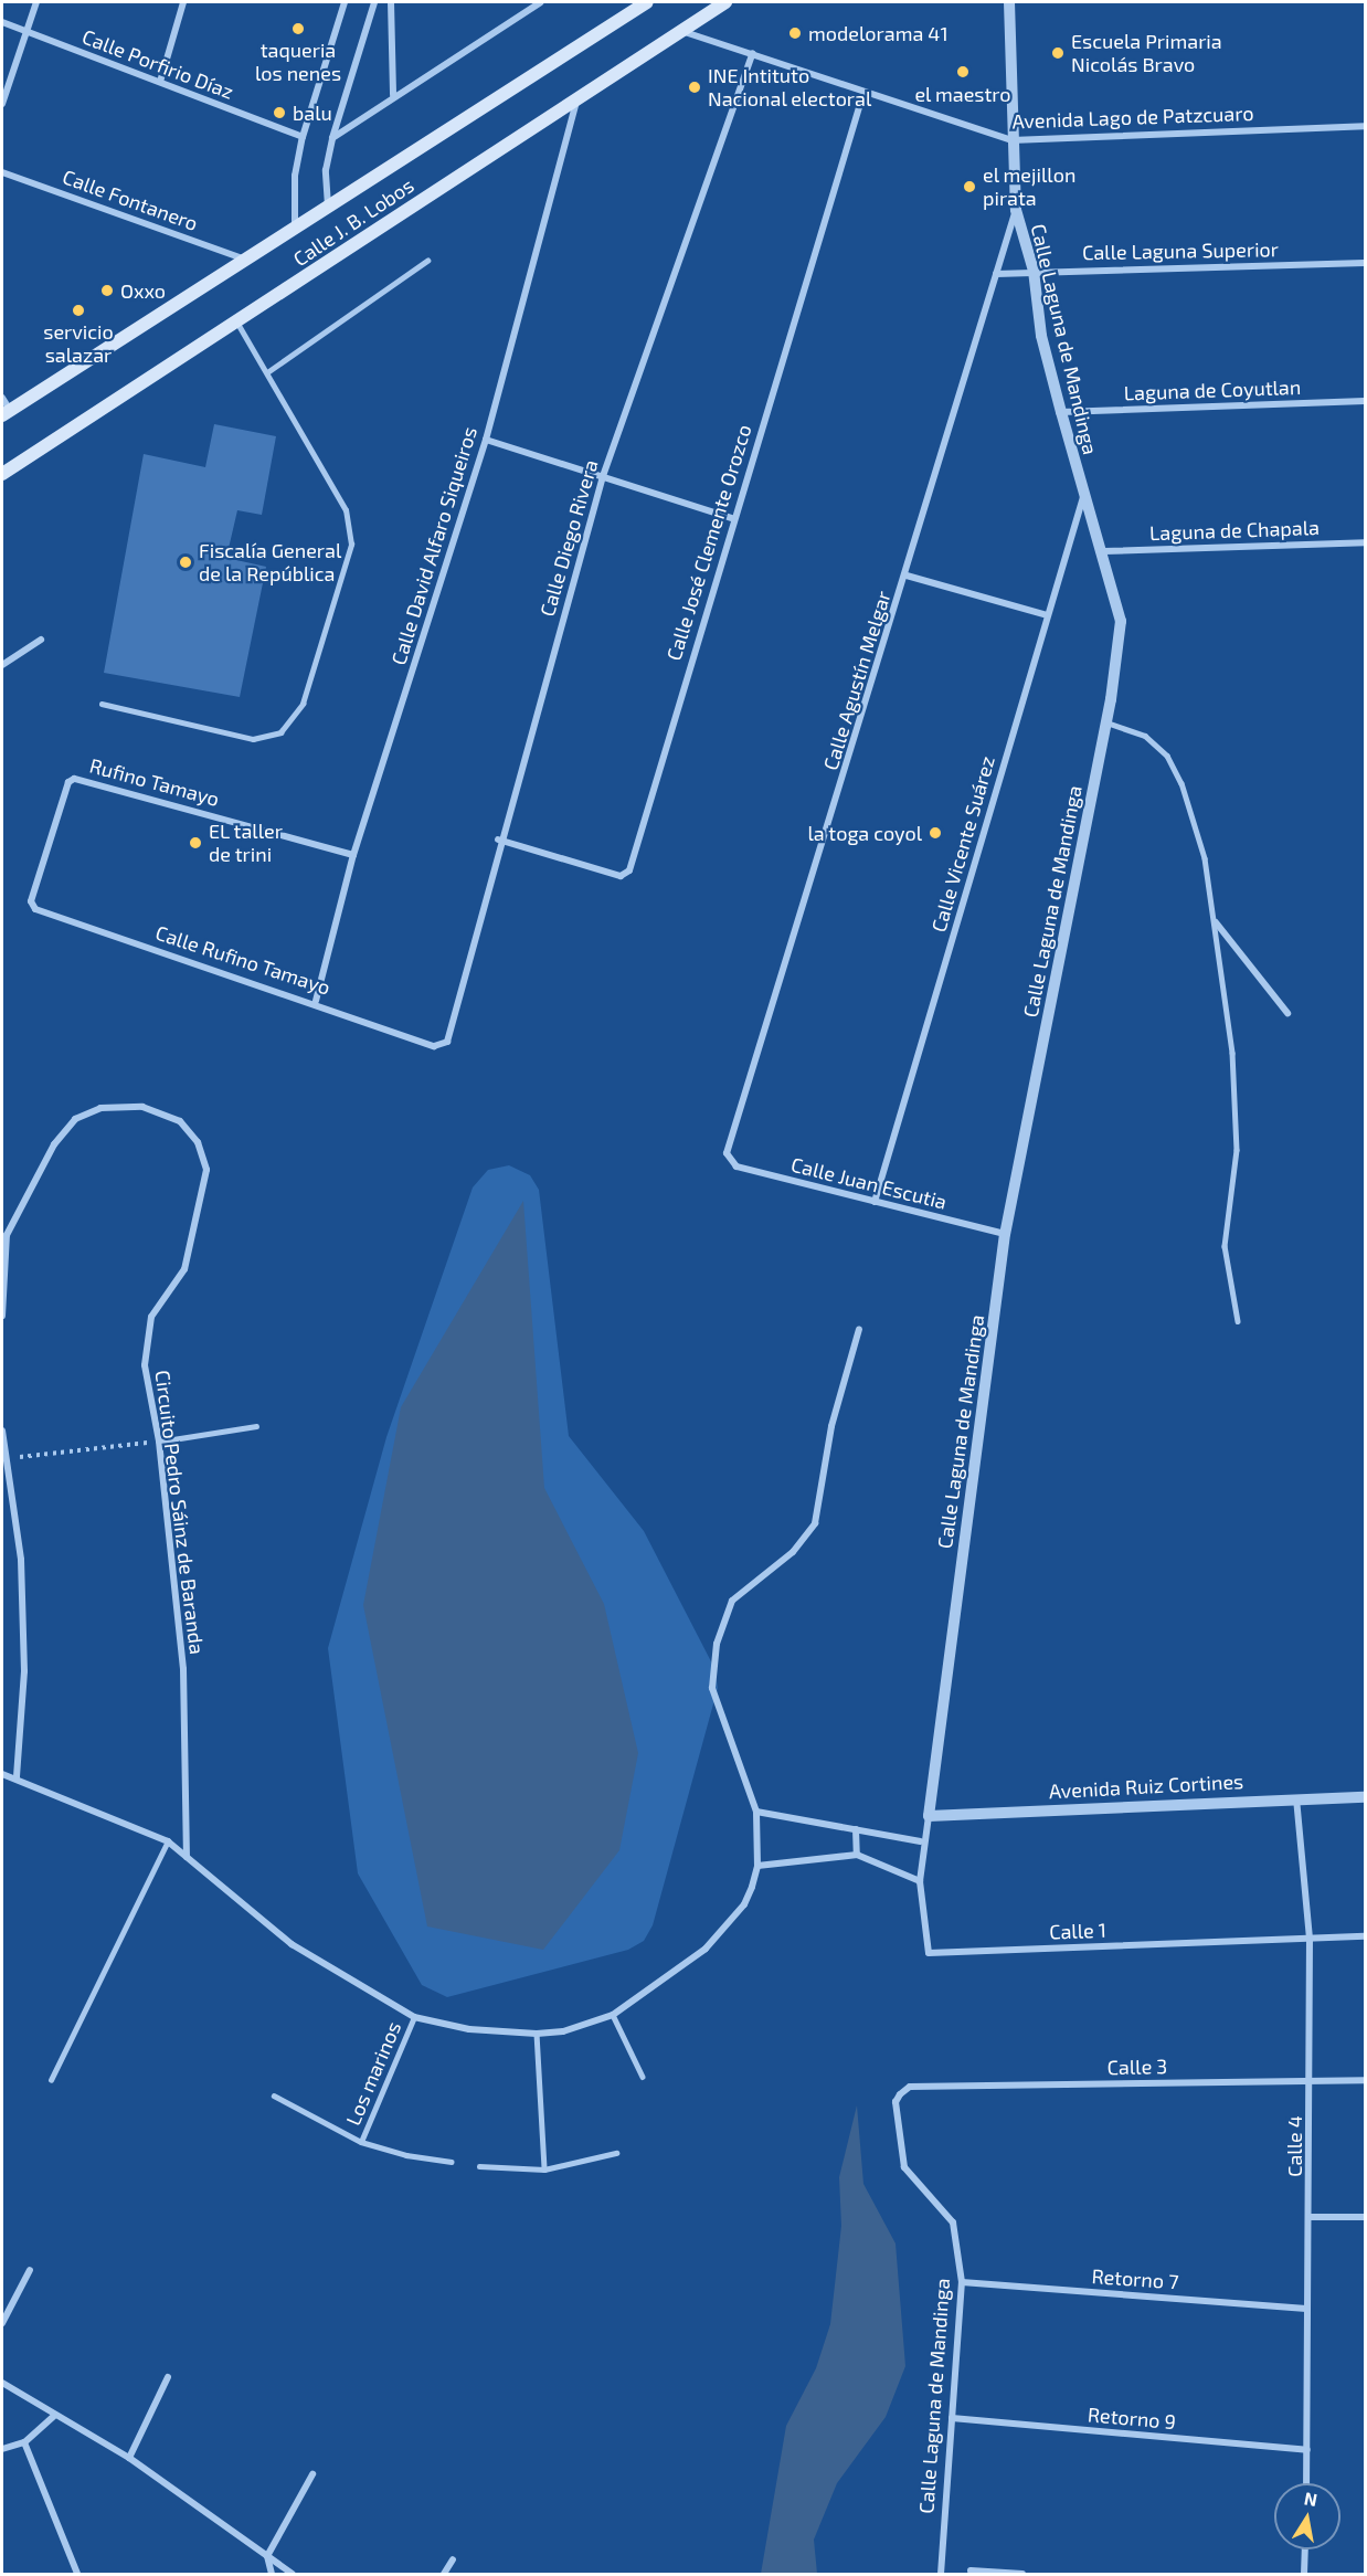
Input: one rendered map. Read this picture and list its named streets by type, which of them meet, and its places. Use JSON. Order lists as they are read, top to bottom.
{
  "streets": {
    "main road": ["Calle J. B. Lobos"],
    "street": [
      "Calle Porfirio Díaz",
      "Avenida Lago de Patzcuaro",
      "Calle Fontanero",
      "Calle Laguna Superior",
      "Calle Laguna de Mandinga",
      "Laguna de Coyutlan",
      "Laguna de Chapala",
      "Calle Diego Rivera",
      "Calle José Clemente Orozco",
      "Calle David Alfaro Siqueiros",
      "Calle Agustín Melgar",
      "Rufino Tamayo",
      "Calle Vicente Suárez",
      "Calle Rufino Tamayo",
      "Calle Juan Escutia",
      "Circuito Pedro Sáinz de Baranda",
      "Avenida Ruiz Cortines",
      "Calle 1",
      "Calle 3",
      "Calle 4",
      "Retorno 7",
      "Retorno 9"
    ],
    "lane": ["Los marinos"]
  },
  "crossings": [
    ["Avenida Lago de Patzcuaro", "Calle J. B. Lobos"],
    ["Avenida Lago de Patzcuaro", "Calle Laguna de Mandinga"],
    ["Avenida Lago de Patzcuaro", "Calle Diego Rivera"],
    ["Avenida Lago de Patzcuaro", "Calle José Clemente Orozco"],
    ["Calle Fontanero", "Calle J. B. Lobos"],
    ["Calle J. B. Lobos", "Calle David Alfaro Siqueiros"],
    ["Calle Laguna Superior", "Calle Laguna de Mandinga"],
    ["Calle Laguna Superior", "Calle Agustín Melgar"],
    ["Calle Laguna de Mandinga", "Laguna de Coyutlan"],
    ["Calle Laguna de Mandinga", "Laguna de Chapala"],
    ["Calle Laguna de Mandinga", "Calle Agustín Melgar"],
    ["Calle Laguna de Mandinga", "Calle Vicente Suárez"],
    ["Calle Laguna de Mandinga", "Calle Juan Escutia"],
    ["Calle Laguna de Mandinga", "Avenida Ruiz Cortines"],
    ["Calle Laguna de Mandinga", "Calle 1"],
    ["Calle Laguna de Mandinga", "Calle 3"],
    ["Calle Laguna de Mandinga", "Retorno 7"],
    ["Calle Laguna de Mandinga", "Retorno 9"],
    ["Calle Diego Rivera", "Calle José Clemente Orozco"],
    ["Calle Diego Rivera", "Calle Rufino Tamayo"],
    ["Calle David Alfaro Siqueiros", "Rufino Tamayo"],
    ["Calle David Alfaro Siqueiros", "Calle Rufino Tamayo"],
    ["Calle Agustín Melgar", "Calle Juan Escutia"],
    ["Rufino Tamayo", "Calle Rufino Tamayo"],
    ["Calle Vicente Suárez", "Calle Juan Escutia"],
    ["Avenida Ruiz Cortines", "Calle 1"],
    ["Avenida Ruiz Cortines", "Calle 4"],
    ["Calle 1", "Calle 4"],
    ["Calle 3", "Calle 4"],
    ["Calle 4", "Retorno 7"],
    ["Calle 4", "Retorno 9"]
  ],
  "places": [
    "taqueria los nenes",
    "modelorama 41",
    "Escuela Primaria Nicolás Bravo",
    "el maestro",
    "INE Intituto Nacional electoral",
    "balu",
    "el mejillon pirata",
    "Oxxo",
    "servicio salazar",
    "Fiscalía General de la República",
    "la toga coyol",
    "EL taller de trini"
  ],
  "north": "top"
}
